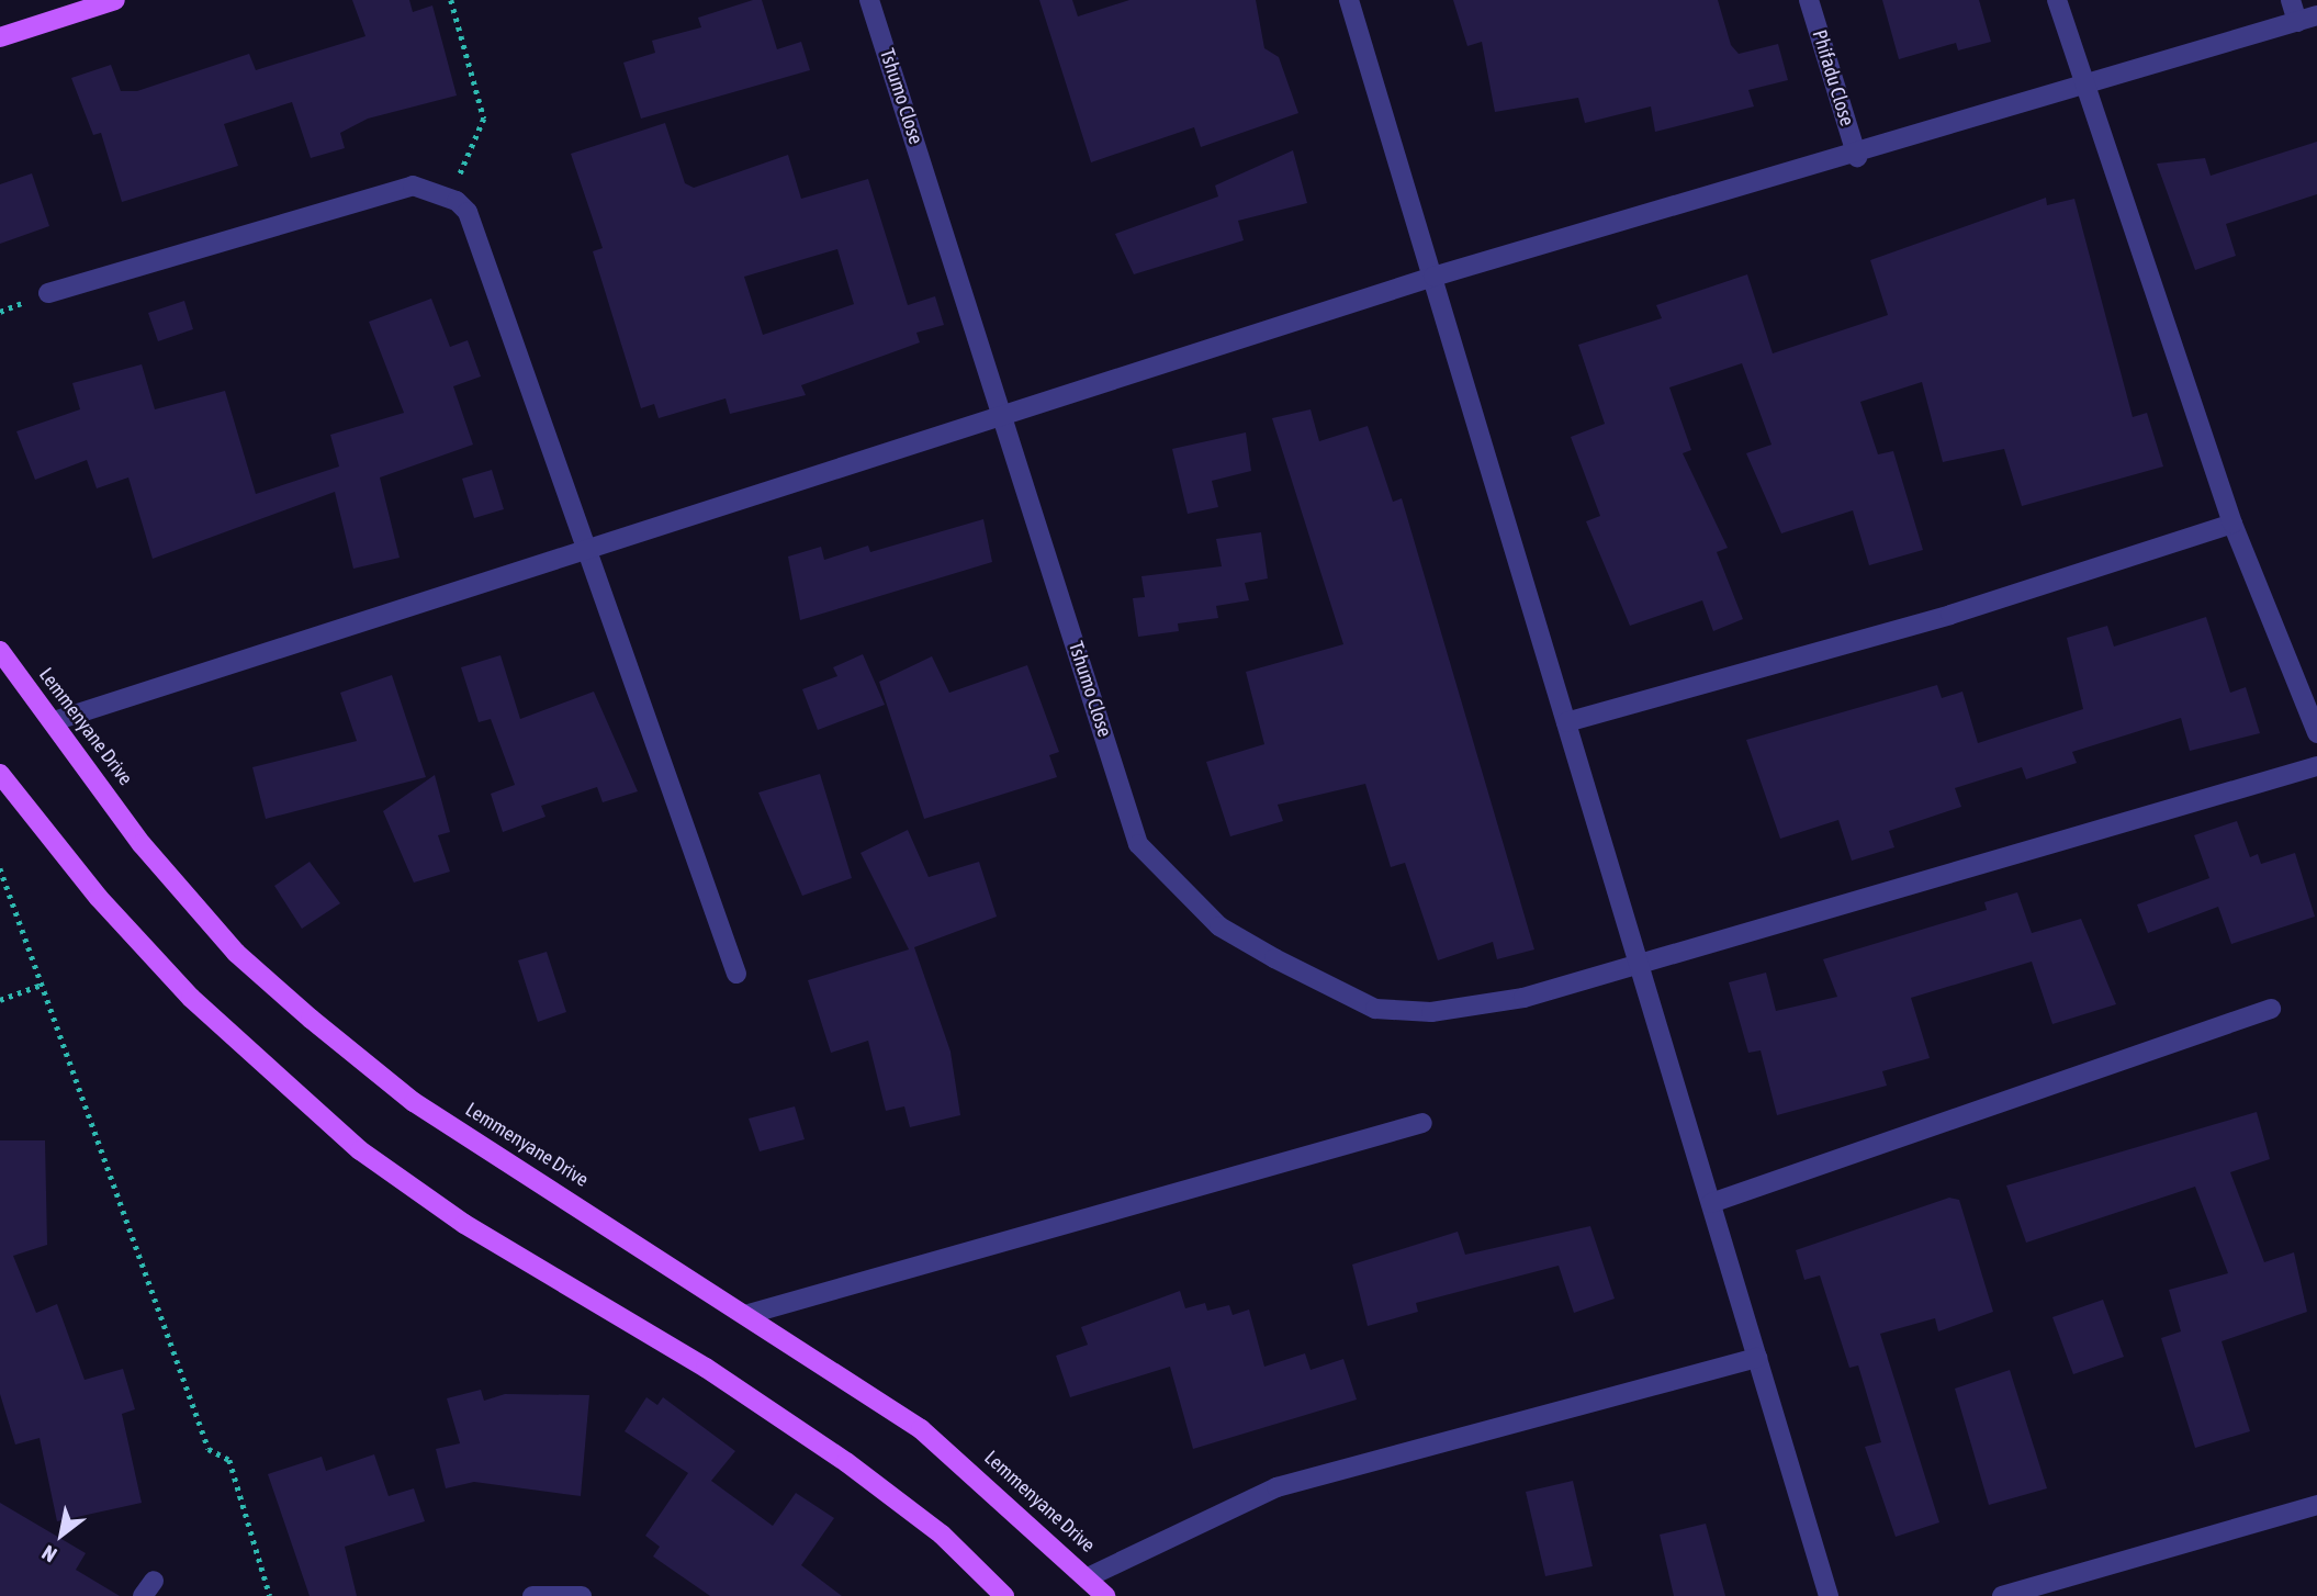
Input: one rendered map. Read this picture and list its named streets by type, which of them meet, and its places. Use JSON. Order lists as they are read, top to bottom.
{
  "streets": {
    "main road": ["Lemmenyane Drive"],
    "street": ["Phifadu Close", "Tshumo Close"]
  },
  "north": "bottom left"
}
